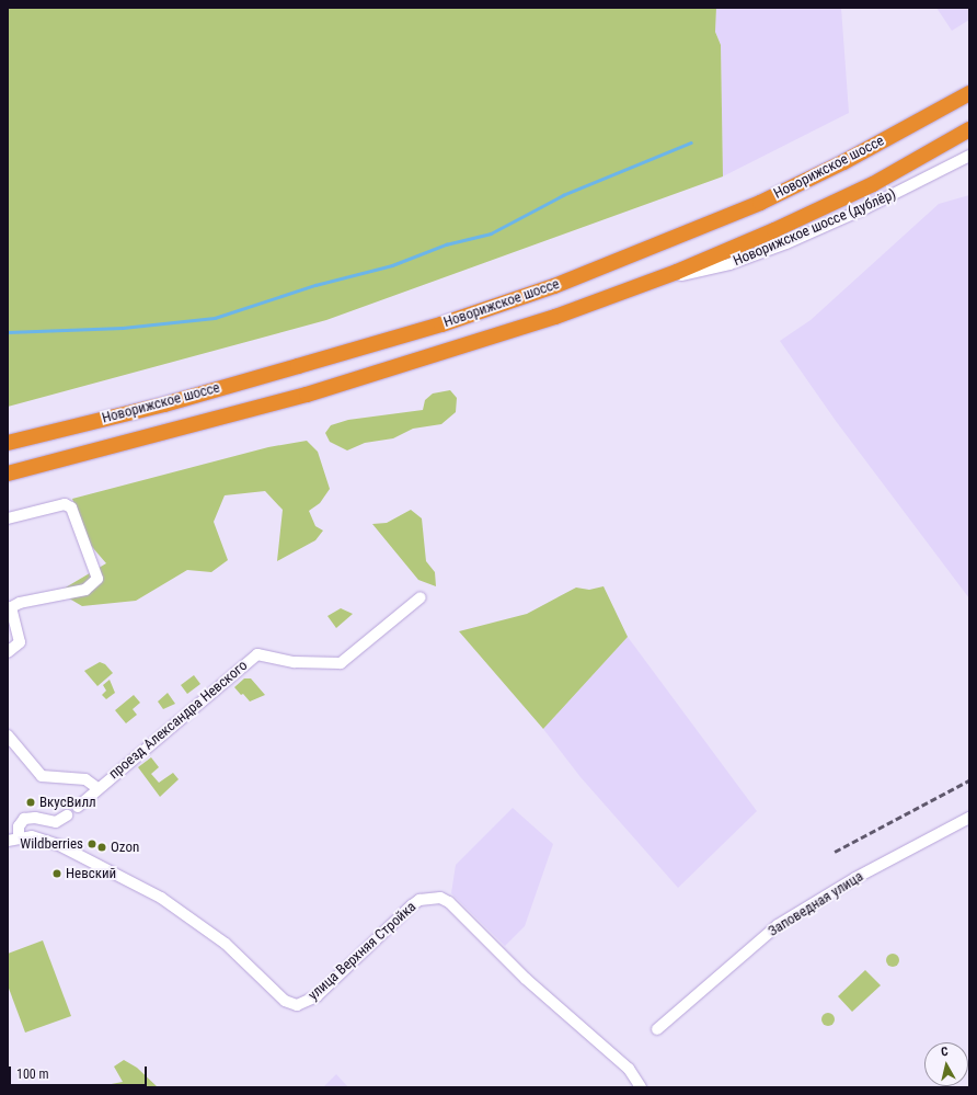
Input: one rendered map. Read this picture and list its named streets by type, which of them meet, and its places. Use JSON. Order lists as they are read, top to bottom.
{
  "streets": {
    "highway": ["Новорижское шоссе"],
    "street": [
      "Новорижское шоссе (дублёр)",
      "проезд Александра Невского",
      "Заповедная улица",
      "улица Верхняя Стройка"
    ]
  },
  "crossings": [
    ["Новорижское шоссе", "Новорижское шоссе (дублёр)"]
  ],
  "places": [
    "ВкусВилл",
    "Wildberries",
    "Ozon",
    "Невский"
  ],
  "scale_bar": "100 m",
  "north": "top"
}
